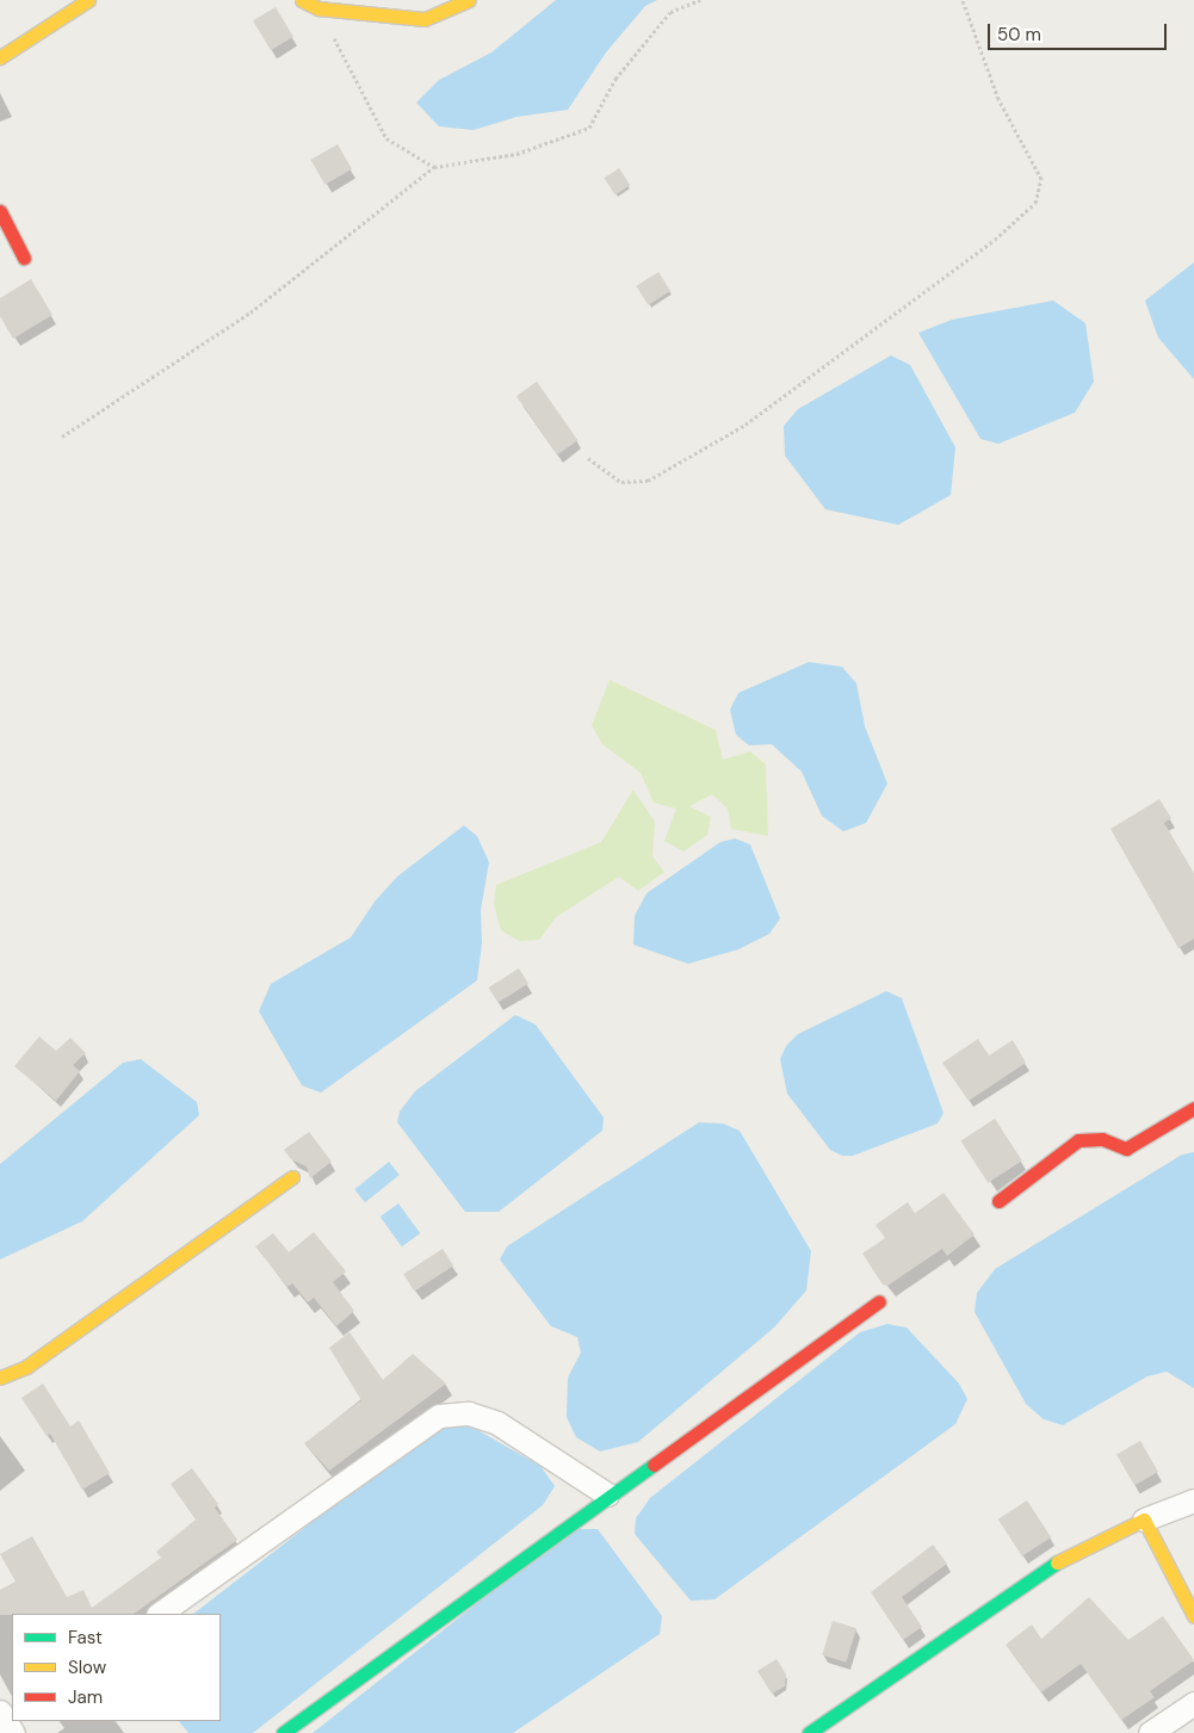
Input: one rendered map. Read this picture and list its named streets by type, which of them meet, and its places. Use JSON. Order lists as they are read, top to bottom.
{
  "legend": ["Fast", "Slow", "Jam"],
  "scale_bar": "50 m"
}
